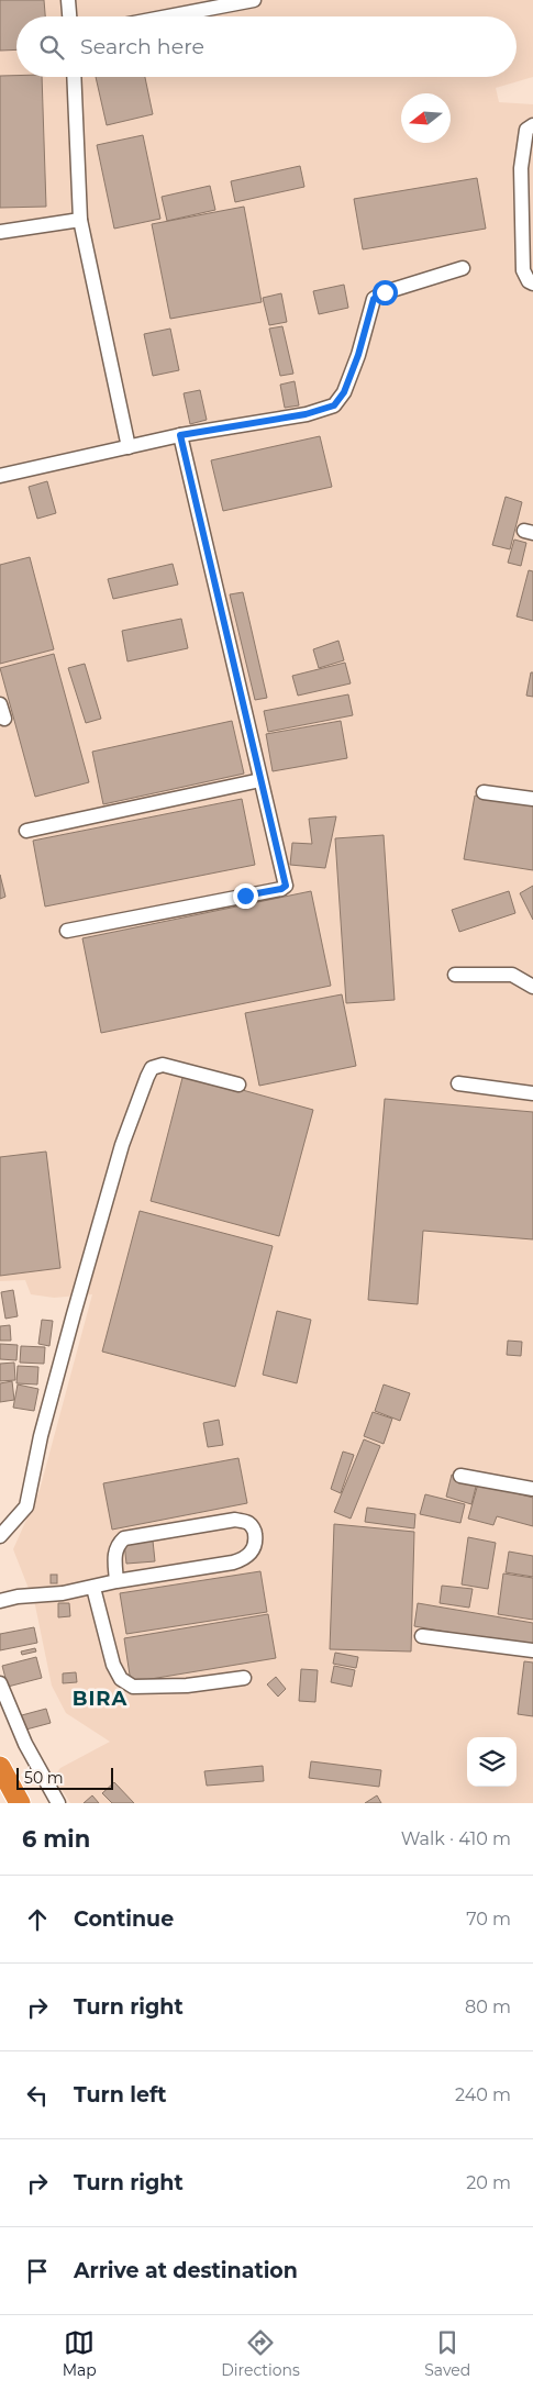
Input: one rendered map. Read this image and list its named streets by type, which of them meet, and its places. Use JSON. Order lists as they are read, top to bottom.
{
  "districts": ["BIRA"],
  "scale_bar": "50 m",
  "north": "left",
  "page": {
    "search": "Search here",
    "scale": "50 m",
    "heading": ["6 min", "Walk · 410 m"],
    "list": [
      ["Continue", "70 m"],
      ["Turn right", "80 m"],
      ["Turn left", "240 m"],
      ["Turn right", "20 m"],
      "Arrive at destination"
    ],
    "nav": ["Map", "Directions", "Saved"]
  }
}
